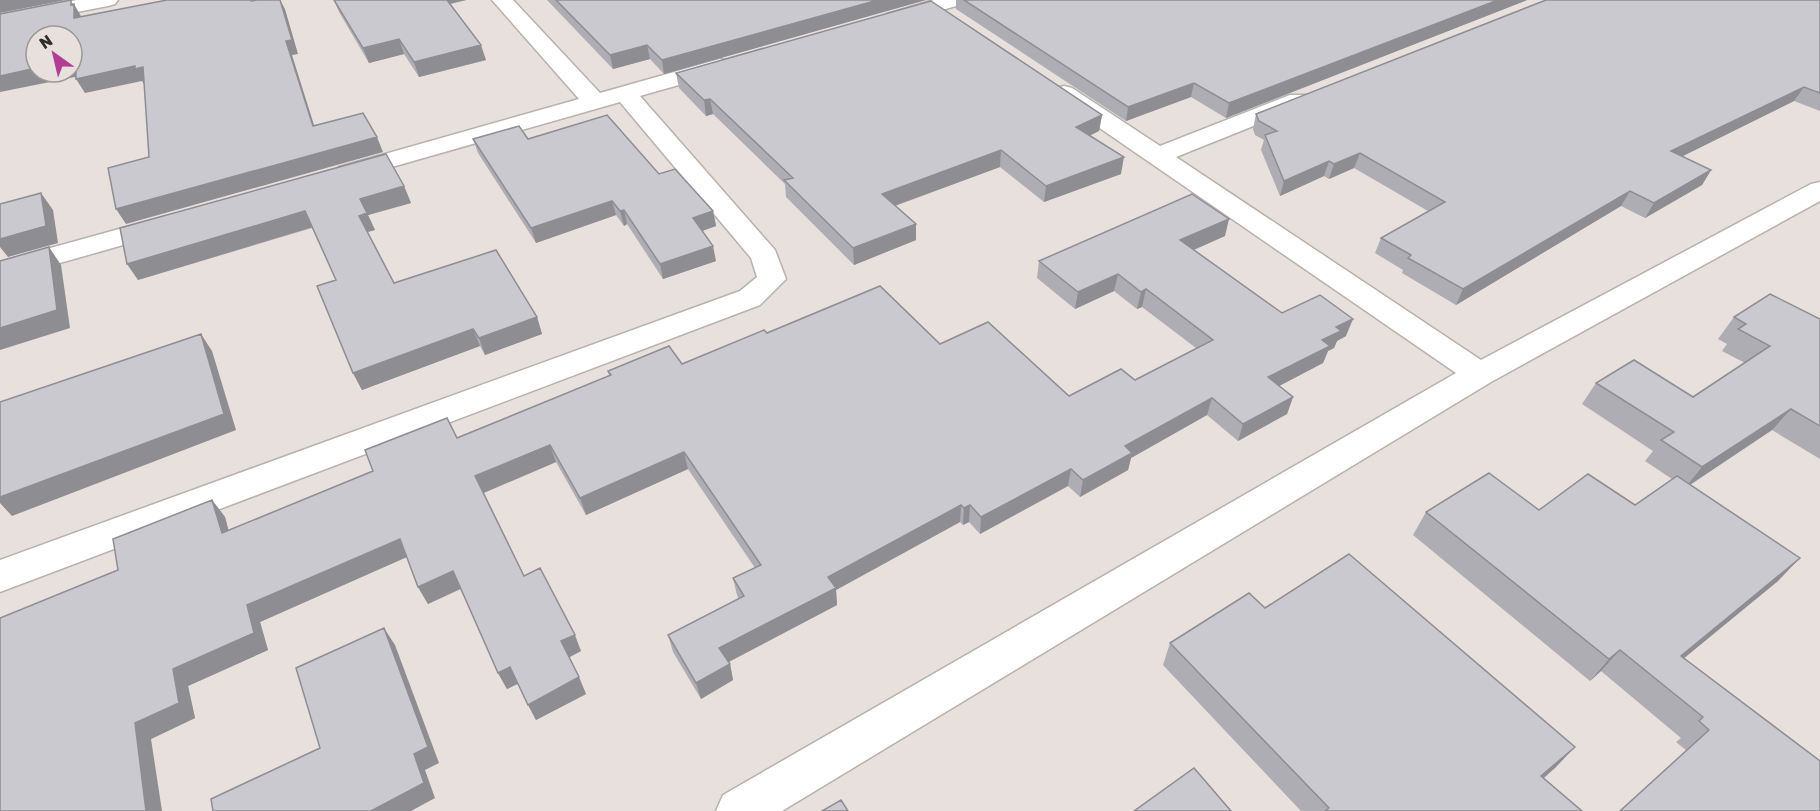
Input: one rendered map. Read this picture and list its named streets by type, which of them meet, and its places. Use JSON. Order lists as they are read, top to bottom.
{
  "north": "top left"
}
